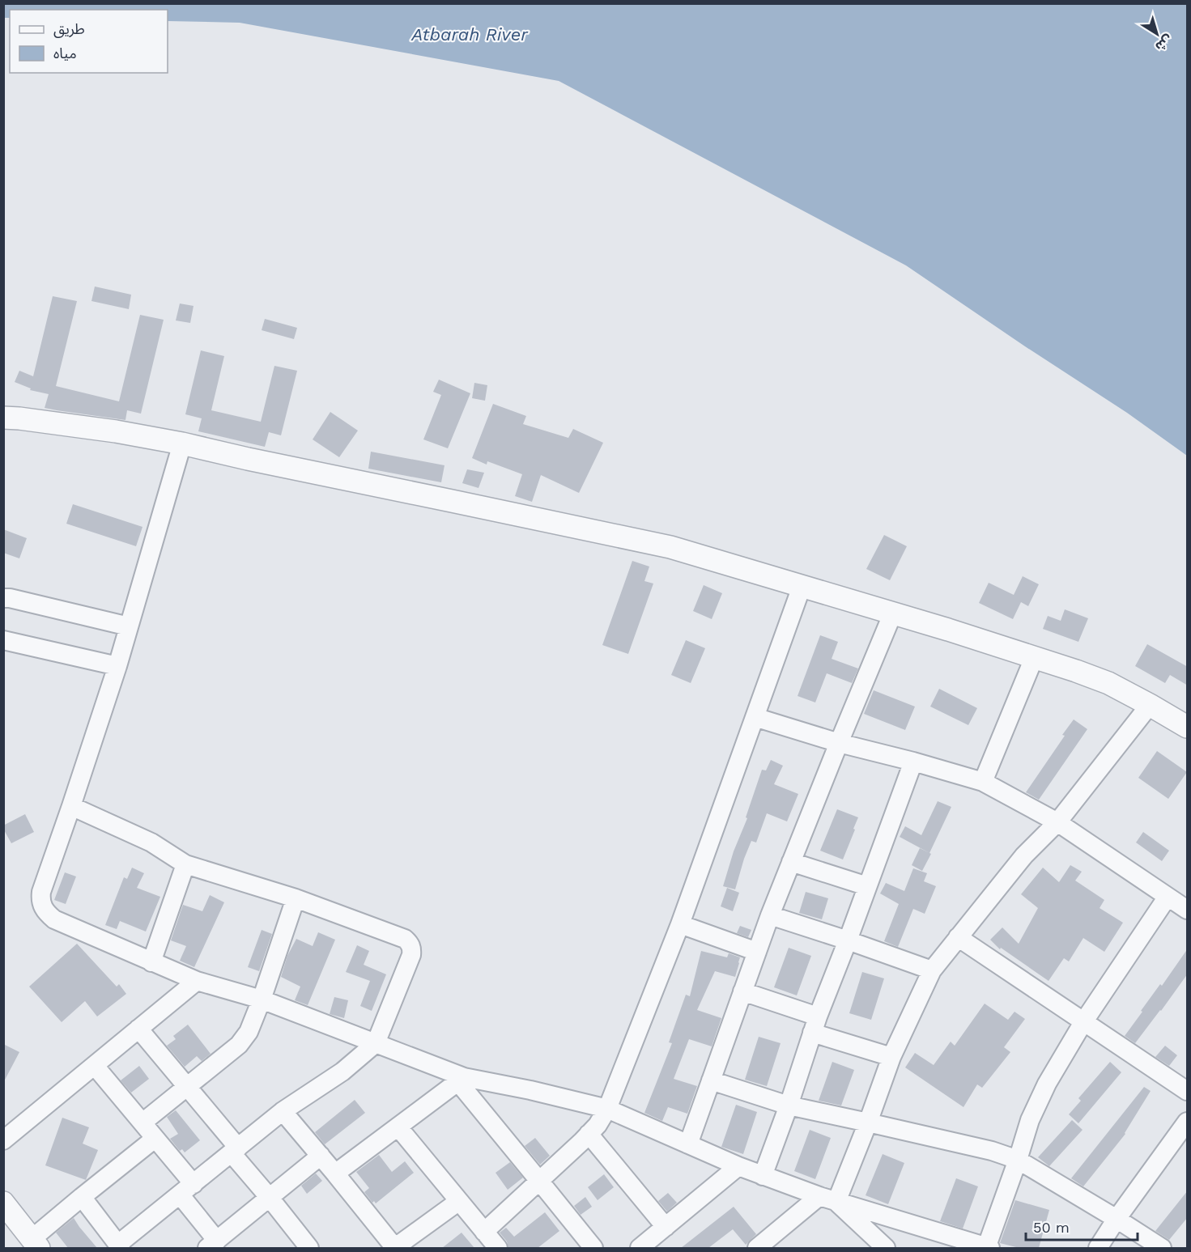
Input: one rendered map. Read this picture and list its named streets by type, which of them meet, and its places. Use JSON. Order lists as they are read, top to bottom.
{
  "water": ["Atbarah River"],
  "legend": ["طريق", "مياه"],
  "scale_bar": "50 m",
  "north": "bottom right"
}
